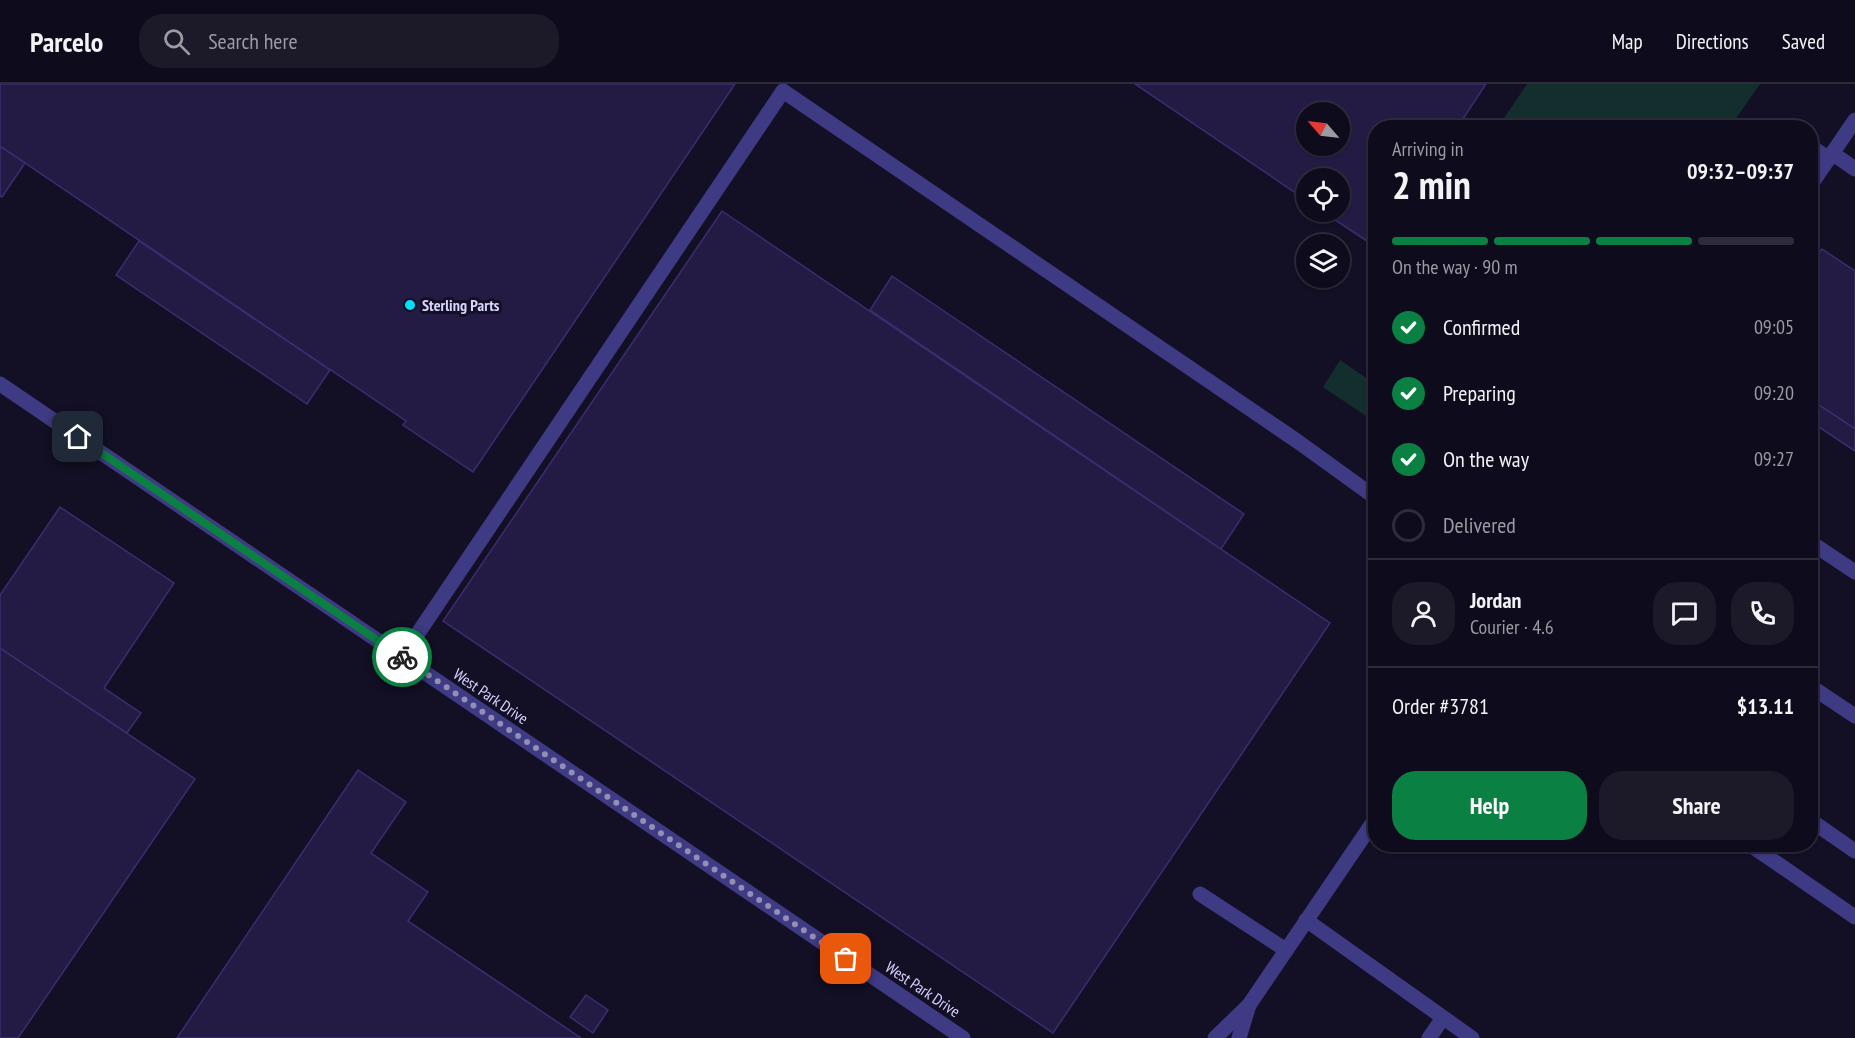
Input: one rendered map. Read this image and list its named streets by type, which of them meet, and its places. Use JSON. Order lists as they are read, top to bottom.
{
  "streets": {
    "street": ["West Park Drive"]
  },
  "places": ["Sterling Parts"],
  "north": "top left",
  "page": {
    "header": "Parcelo",
    "search": "Search here",
    "nav": ["Map", "Directions", "Saved"],
    "heading": ["2 min", "Arriving in", "09:32–09:37"],
    "panel": [
      "Jordan",
      "Courier · 4.6",
      "Order #3781",
      "$13.11"
    ],
    "bar": "On the way · 90 m",
    "list": [
      ["Confirmed", "09:05"],
      ["Preparing", "09:20"],
      ["On the way", "09:27"],
      "Delivered"
    ],
    "buttons": ["Help", "Share"]
  }
}
